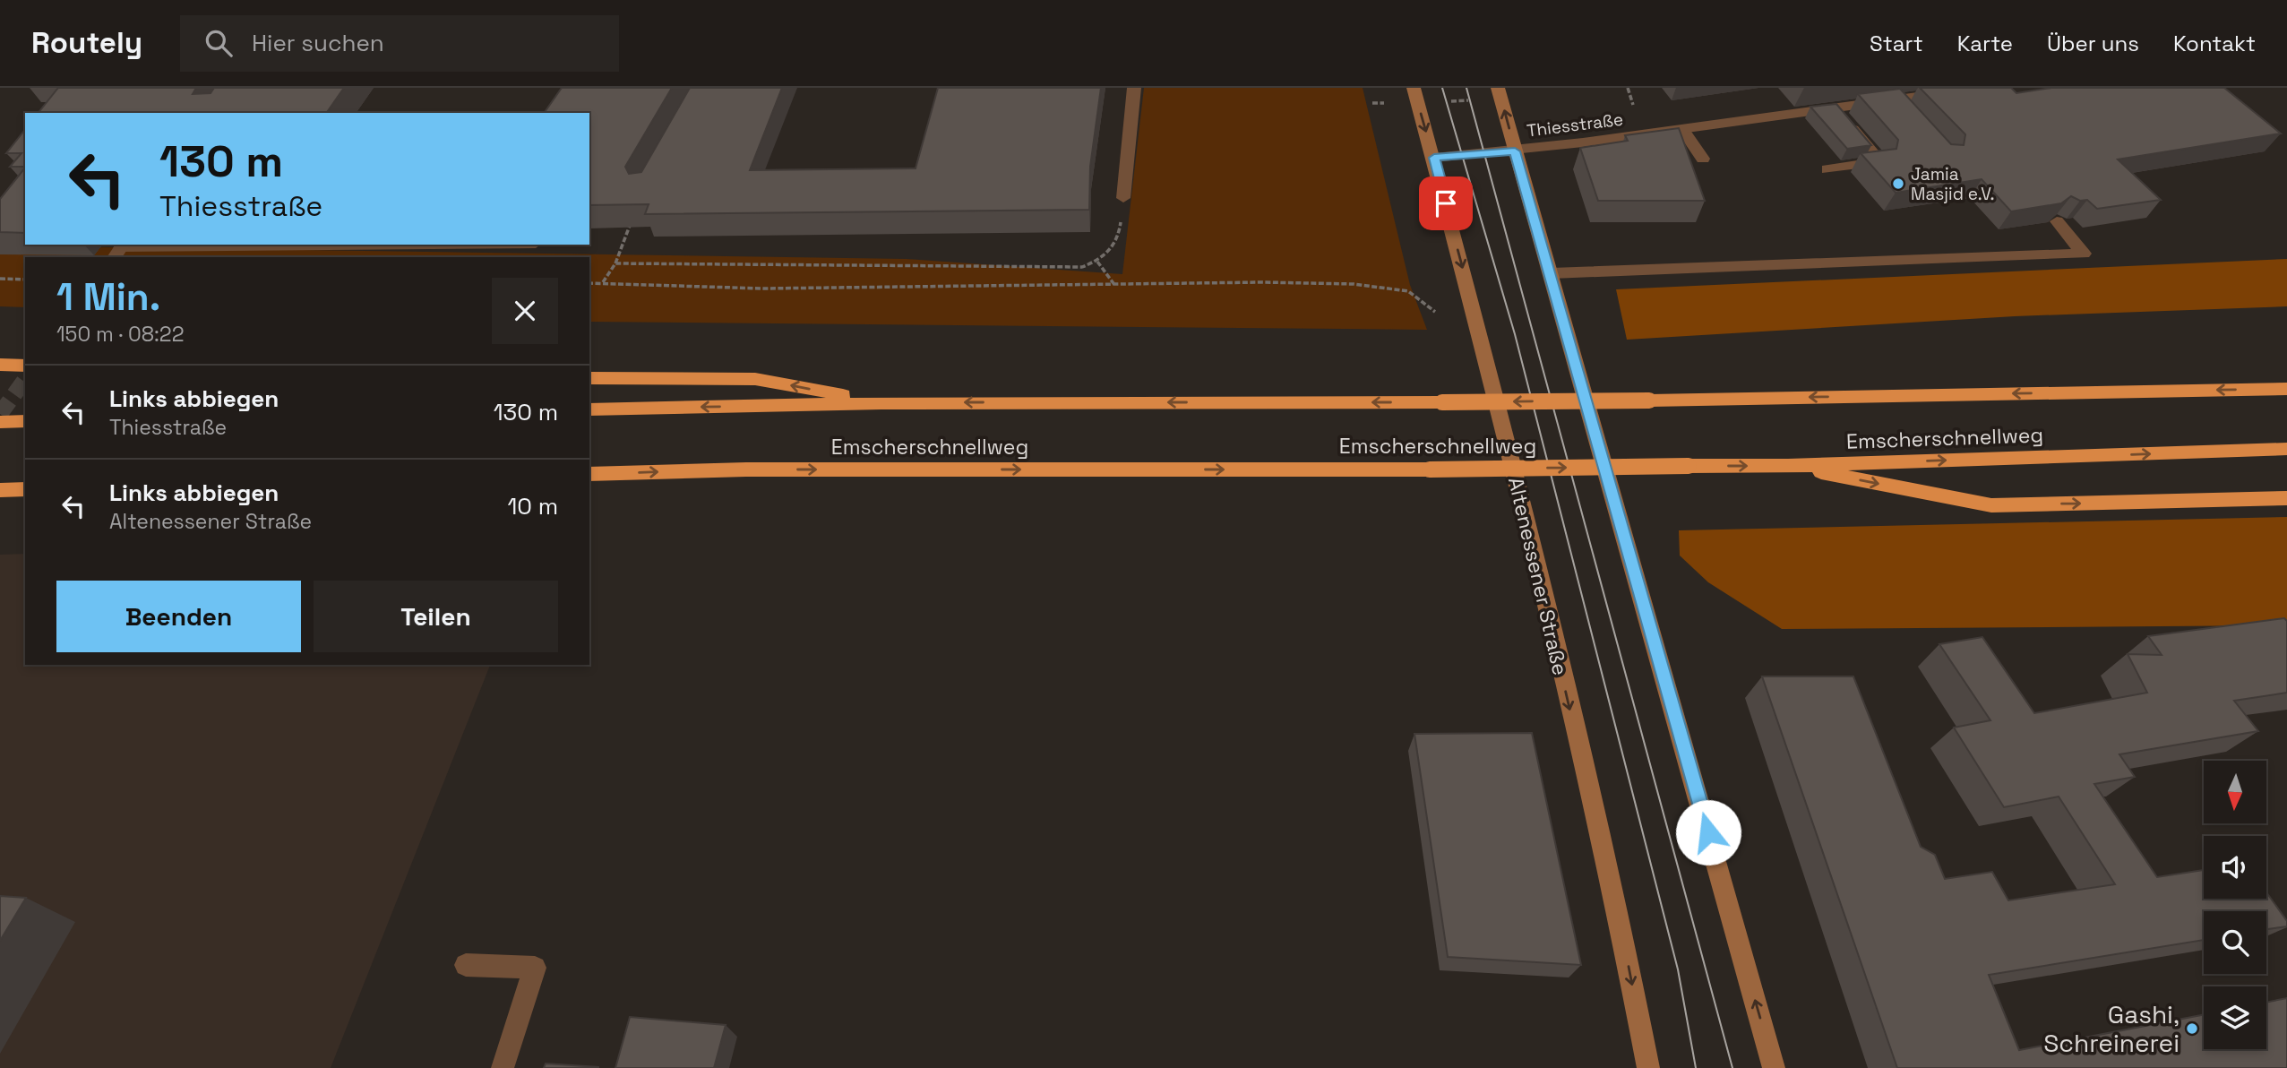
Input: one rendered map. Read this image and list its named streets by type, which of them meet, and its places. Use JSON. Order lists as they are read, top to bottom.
{
  "streets": {
    "highway": ["Emscherschnellweg"],
    "main road": ["Altenessener Straße"],
    "street": ["Thiesstraße"]
  },
  "crossings": [
    ["Thiesstraße", "Altenessener Straße"]
  ],
  "places": ["Jamia Masjid e.V.", "Gashi, Schreinerei"],
  "north": "bottom",
  "page": {
    "header": "Routely",
    "search": "Hier suchen",
    "nav": [
      "Start",
      "Karte",
      "Über uns",
      "Kontakt"
    ],
    "turn": ["130 m", "Thiesstraße"],
    "heading": ["1 Min.", "150 m · 08:22"],
    "list": [
      {
        "name": "Links abbiegen",
        "note": "Thiesstraße",
        "value": "130 m"
      },
      {
        "name": "Links abbiegen",
        "note": "Altenessener Straße",
        "value": "10 m"
      }
    ],
    "buttons": ["Beenden", "Teilen"]
  }
}
